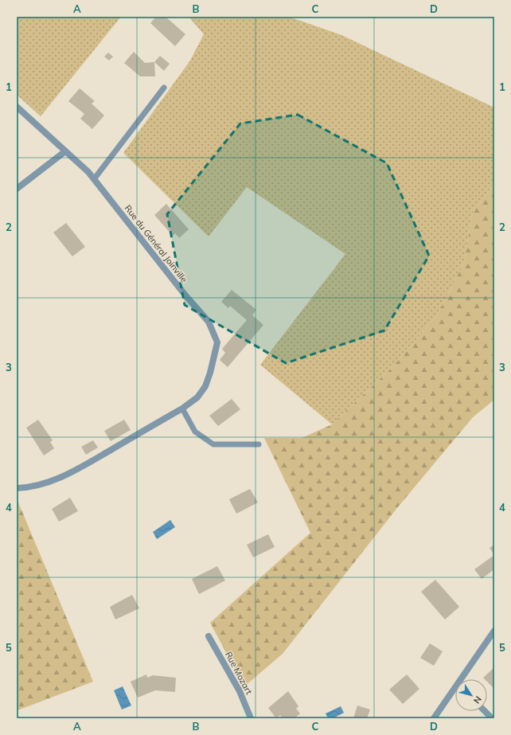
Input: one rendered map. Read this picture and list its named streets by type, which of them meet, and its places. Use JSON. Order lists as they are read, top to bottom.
{
  "streets": {
    "street": ["Rue du Général Joinville", "Rue Mozart"]
  },
  "north": "bottom right",
  "grid": {
    "columns": [
      "A",
      "B",
      "C",
      "D"
    ],
    "rows": [
      "1",
      "2",
      "3",
      "4",
      "5"
    ]
  }
}
